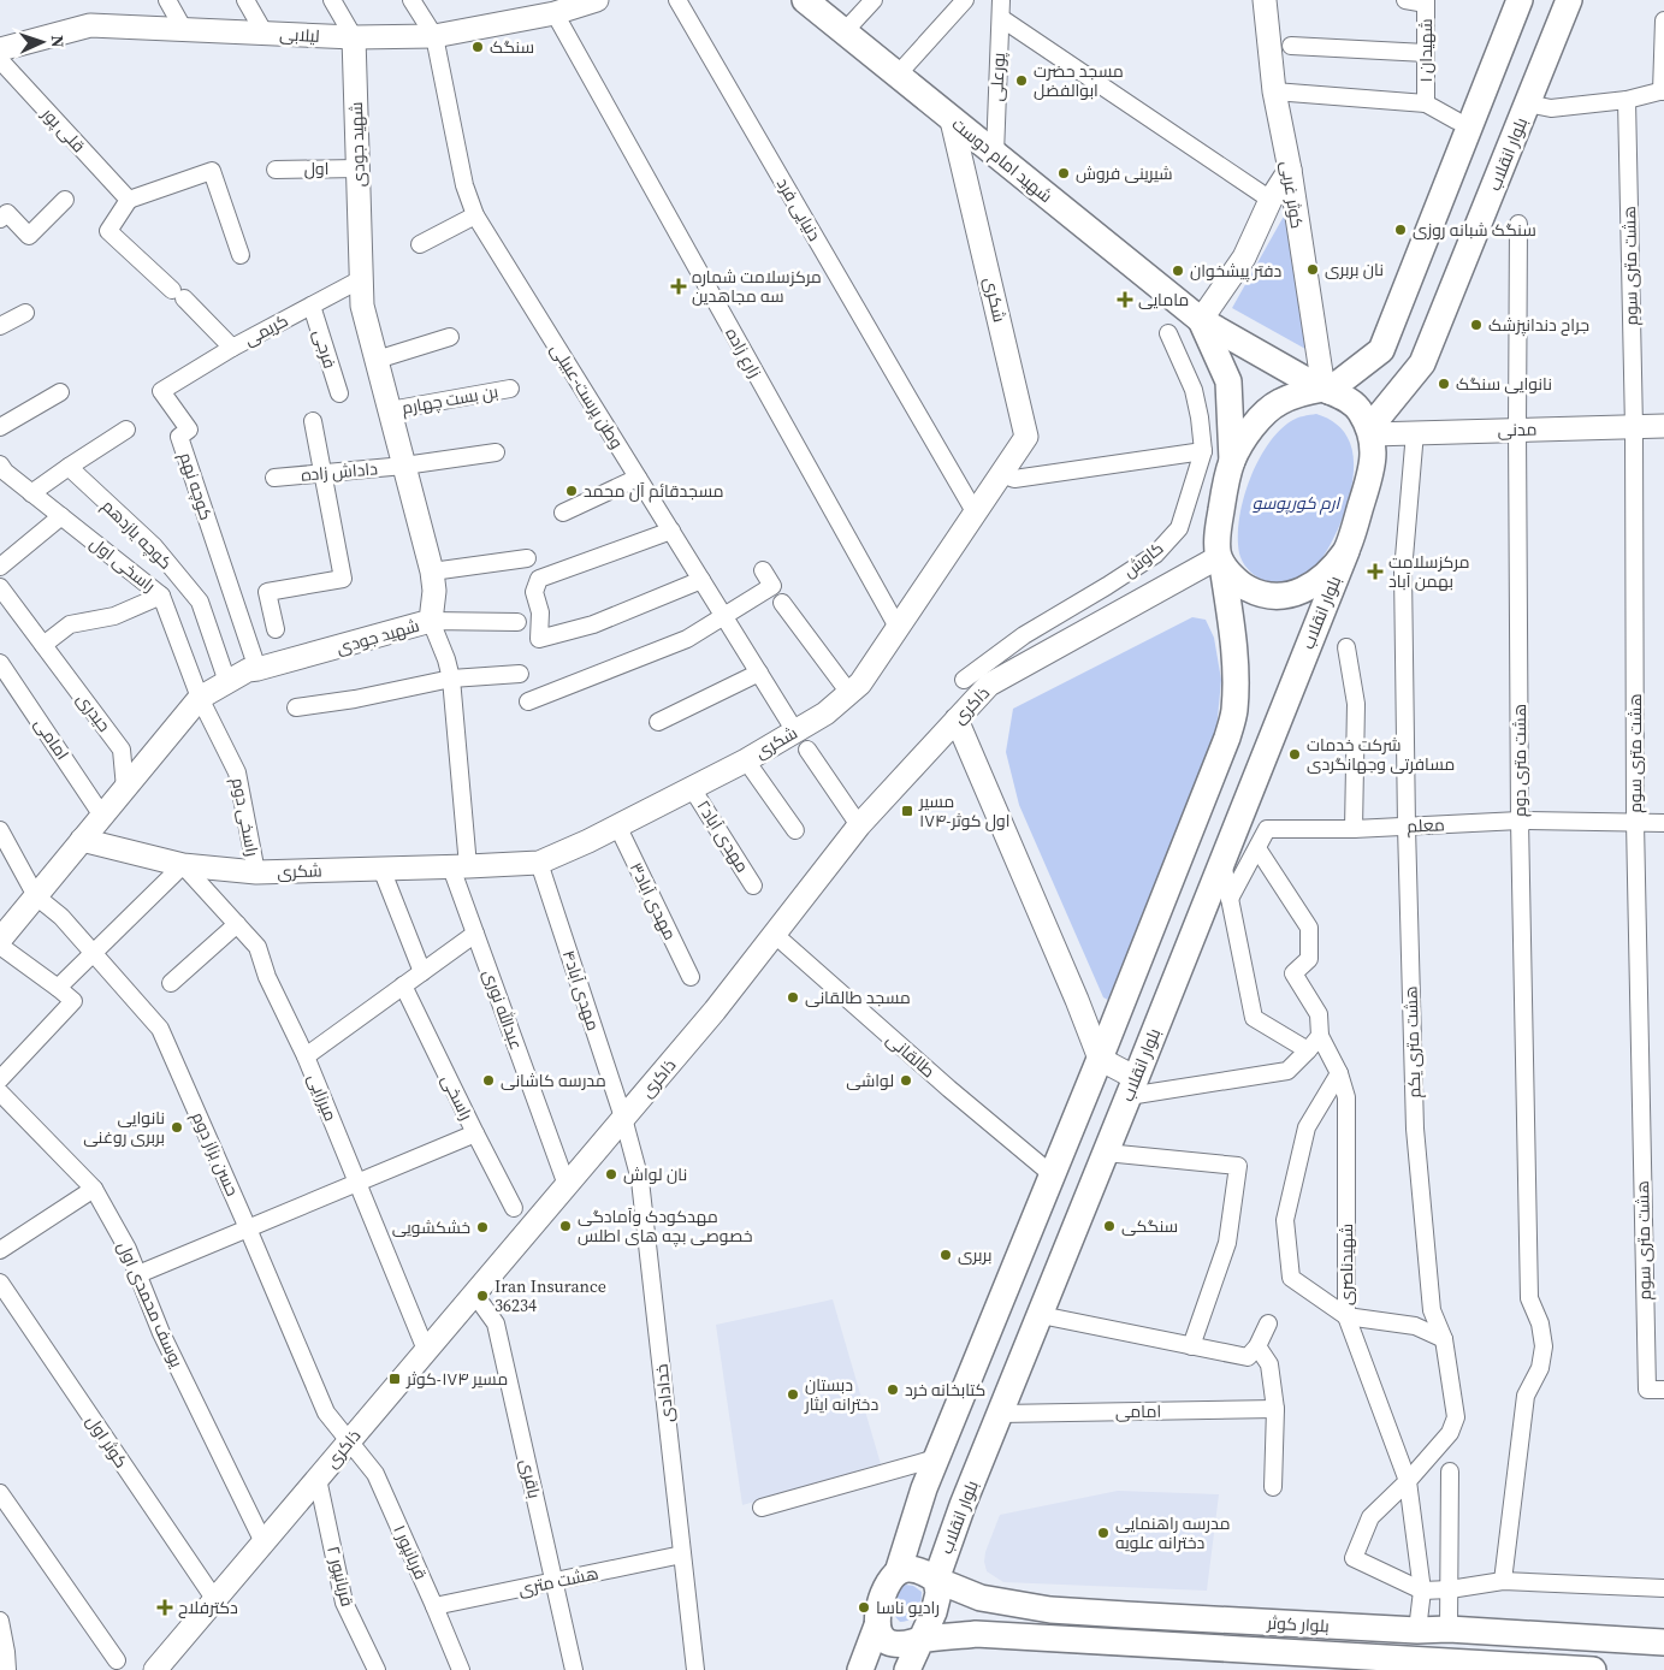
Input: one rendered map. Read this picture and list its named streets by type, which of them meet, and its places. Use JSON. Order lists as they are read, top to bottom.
{
  "streets": {
    "main road": ["بلوار انقلاب", "شهید امام دوست", "بلوار کوثر"],
    "street": [
      "لیلابی",
      "شهیدان ۱",
      "پورعلی",
      "قلی پور",
      "شهید جودی",
      "اول",
      "کوثر غربی",
      "دنیایی فرد",
      "هشت متری سوم",
      "شکری",
      "کریمی",
      "فرجی",
      "زارع زاده",
      "وطن پرست-عبیلی",
      "بن بست چهارم",
      "مدنی",
      "داداش زاده",
      "کوچه نهم",
      "کوچه یازدهم",
      "کاوش",
      "راسخی اول",
      "ذاکری",
      "حیدری",
      "امامی",
      "هشت متری دوم",
      "راسخی دوم",
      "معلم",
      "مهدی آباد۲",
      "مهدی آباد۳",
      "مهدی آباد۴",
      "عبدالله نوری",
      "هشت متری یکم",
      "طالقانی",
      "میرزایی",
      "راسخی",
      "حسن بزاز دوم",
      "شهید‌ناصری",
      "یوسف محمدی اول",
      "خدادادی",
      "کوثر اول",
      "باقری",
      "قربانپور ۱",
      "قربانپور ۲",
      "هشت متری"
    ]
  },
  "crossings": [
    ["لیلابی", "شهید جودی"],
    ["لیلابی", "زارع زاده"],
    ["لیلابی", "وطن پرست-عبیلی"],
    ["پورعلی", "شهید امام دوست"],
    ["قلی پور", "کریمی"],
    ["شهید جودی", "اول"],
    ["شهید جودی", "شکری"],
    ["شهید جودی", "کریمی"],
    ["شهید جودی", "بن بست چهارم"],
    ["شهید جودی", "داداش زاده"],
    ["شهید جودی", "کوچه نهم"],
    ["شهید جودی", "کوچه یازدهم"],
    ["شهید جودی", "راسخی اول"],
    ["شهید جودی", "حیدری"],
    ["شهید جودی", "امامی"],
    ["شهید جودی", "راسخی دوم"],
    ["شهید جودی", "عبدالله نوری"],
    ["شهید جودی", "حسن بزاز دوم"],
    ["بلوار انقلاب", "شهید امام دوست"],
    ["بلوار انقلاب", "کوثر غربی"],
    ["بلوار انقلاب", "مدنی"],
    ["بلوار انقلاب", "ذاکری"],
    ["بلوار انقلاب", "امامی"],
    ["بلوار انقلاب", "بلوار کوثر"],
    ["شهید امام دوست", "کوثر غربی"],
    ["شهید امام دوست", "شکری"],
    ["شهید امام دوست", "مدنی"],
    ["شهید امام دوست", "ذاکری"],
    ["کوثر غربی", "مدنی"],
    ["کوثر غربی", "ذاکری"],
    ["دنیایی فرد", "شکری"],
    ["هشت متری سوم", "مدنی"],
    ["هشت متری سوم", "معلم"],
    ["شکری", "زارع زاده"],
    ["شکری", "وطن پرست-عبیلی"],
    ["شکری", "راسخی دوم"],
    ["شکری", "مهدی آباد۲"],
    ["شکری", "مهدی آباد۳"],
    ["شکری", "مهدی آباد۴"],
    ["شکری", "عبدالله نوری"],
    ["شکری", "میرزایی"],
    ["کریمی", "فرجی"],
    ["کریمی", "کوچه نهم"],
    ["وطن پرست-عبیلی", "ذاکری"],
    ["مدنی", "ذاکری"],
    ["مدنی", "هشت متری دوم"],
    ["مدنی", "هشت متری یکم"],
    ["راسخی اول", "راسخی دوم"],
    ["ذاکری", "مهدی آباد۴"],
    ["ذاکری", "عبدالله نوری"],
    ["ذاکری", "طالقانی"],
    ["ذاکری", "میرزایی"],
    ["ذاکری", "حسن بزاز دوم"],
    ["ذاکری", "یوسف محمدی اول"],
    ["ذاکری", "خدادادی"],
    ["ذاکری", "کوثر اول"],
    ["ذاکری", "باقری"],
    ["ذاکری", "قربانپور ۱"],
    ["ذاکری", "قربانپور ۲"],
    ["هشت متری دوم", "معلم"],
    ["معلم", "هشت متری یکم"],
    ["مهدی آباد۴", "خدادادی"],
    ["هشت متری یکم", "شهید‌ناصری"],
    ["حسن بزاز دوم", "قربانپور ۱"],
    ["خدادادی", "هشت متری"],
    ["باقری", "هشت متری"],
    ["قربانپور ۱", "هشت متری"]
  ],
  "parks": ["ارم کورپوسو"],
  "places": {
    "other": [
      "سنگک",
      "مسجد حضرت ابوالفضل",
      "شیرینی فروش",
      "سنگک شبانه روزی",
      "نان بربری",
      "دفتر پیشخوان",
      "جراح دندانپزشک",
      "نانوایی سنگک",
      "مسجدقائم آل محمد",
      "شرکت خدمات مسافرتی وجهانگردی",
      "مسجد طالقانی",
      "مدرسه کاشانی",
      "لواشی",
      "نانوایی بربری روغنی",
      "نان لواش",
      "مهدکودک وآمادگی خصوصی بچه های اطلس",
      "سنگکی",
      "خشکشویی",
      "بربری",
      "Iran Insurance 36234",
      "کتابخانه خرد",
      "دبستان دخترانه ایثار",
      "مدرسه راهنمایی دخترانه علویه",
      "رادیو ناسا"
    ],
    "health": [
      "مرکزسلامت شماره سه مجاهدین",
      "مامایی",
      "مرکزسلامت بهمن آباد",
      "دکترفلاح"
    ],
    "transit": ["مسیر ۱۷۴-اول کوثر", "مسیر ۱۷۴-کوثر"]
  },
  "north": "right"
}
